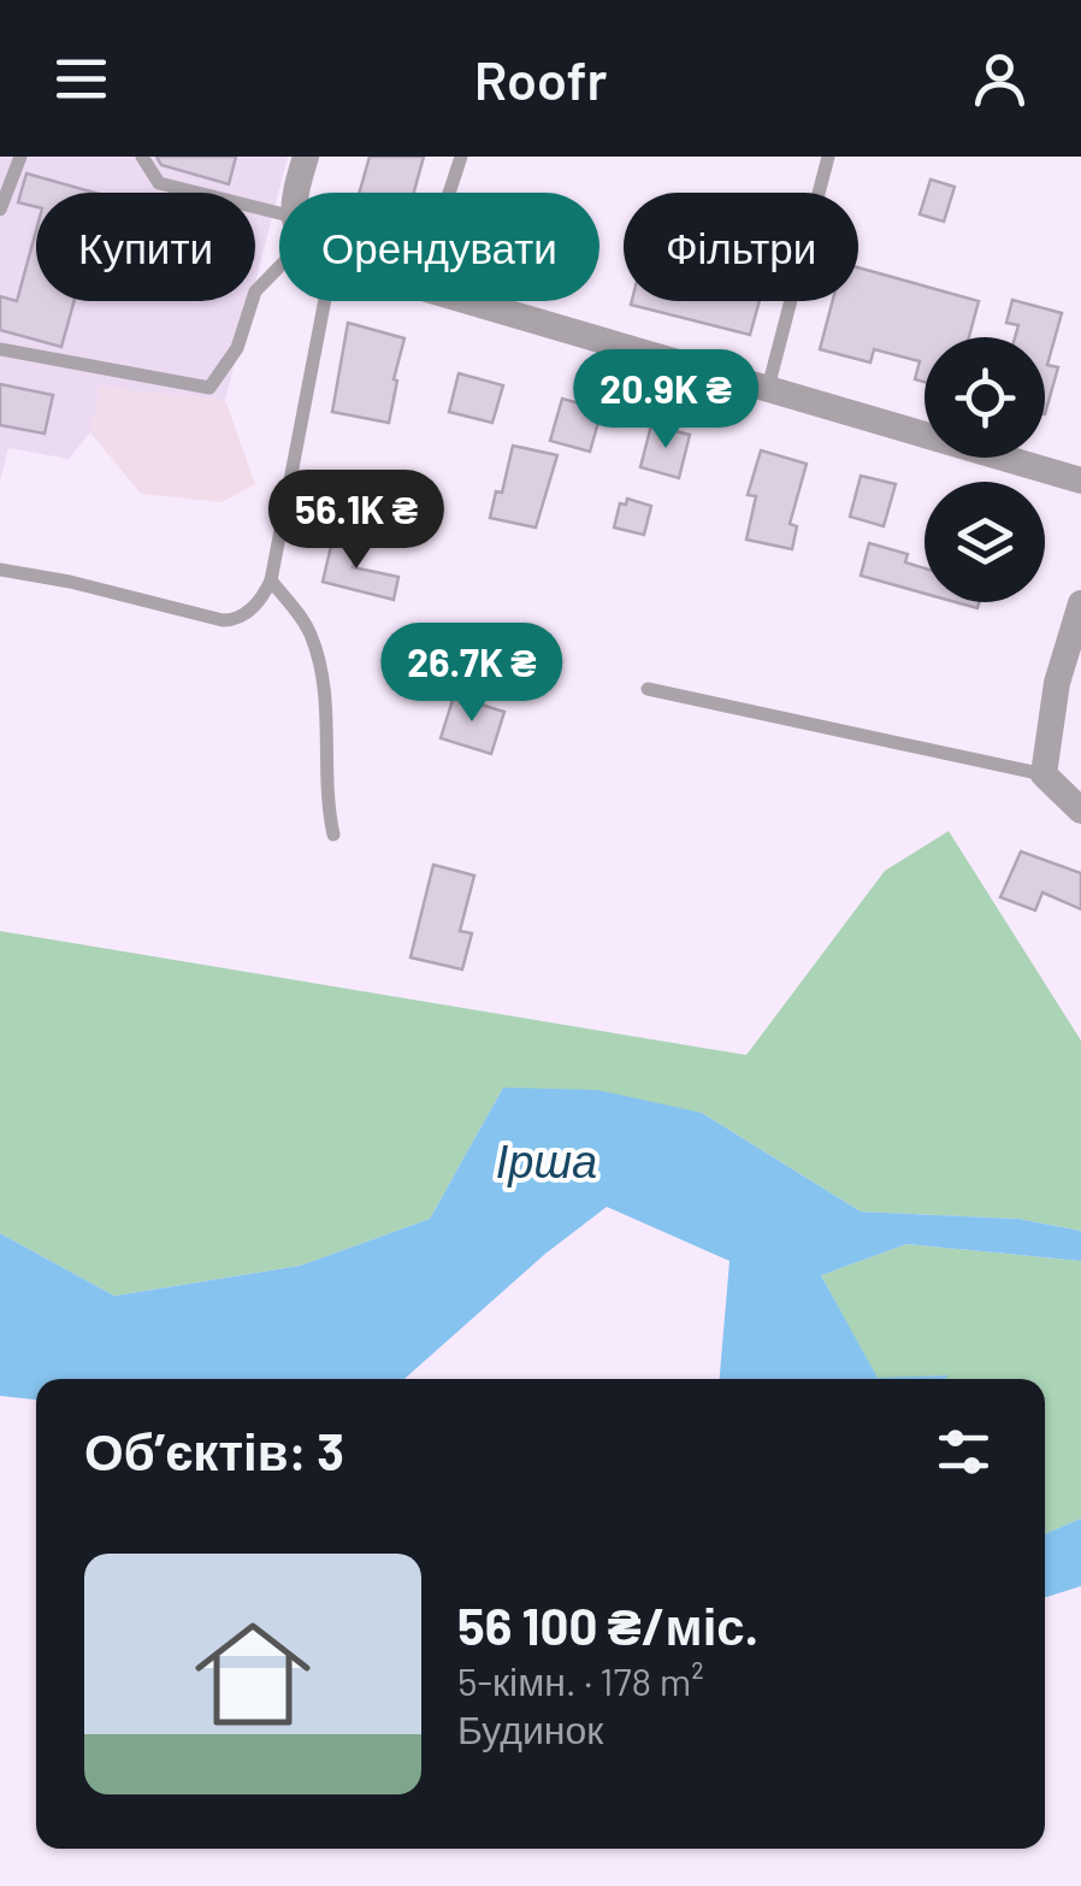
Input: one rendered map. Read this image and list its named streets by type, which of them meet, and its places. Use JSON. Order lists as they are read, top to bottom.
{
  "water": ["Ірша"],
  "page": {
    "header": "Roofr",
    "chip": ["Купити", "Орендувати", "Фільтри"],
    "price": ["20.9K ₴", "56.1K ₴", "26.7K ₴"],
    "heading": "Об’єктів: 3",
    "list": [
      {
        "name": "56 100 ₴/міс.",
        "note": "5-кімн. · 178 m² · Будинок"
      }
    ]
  }
}
